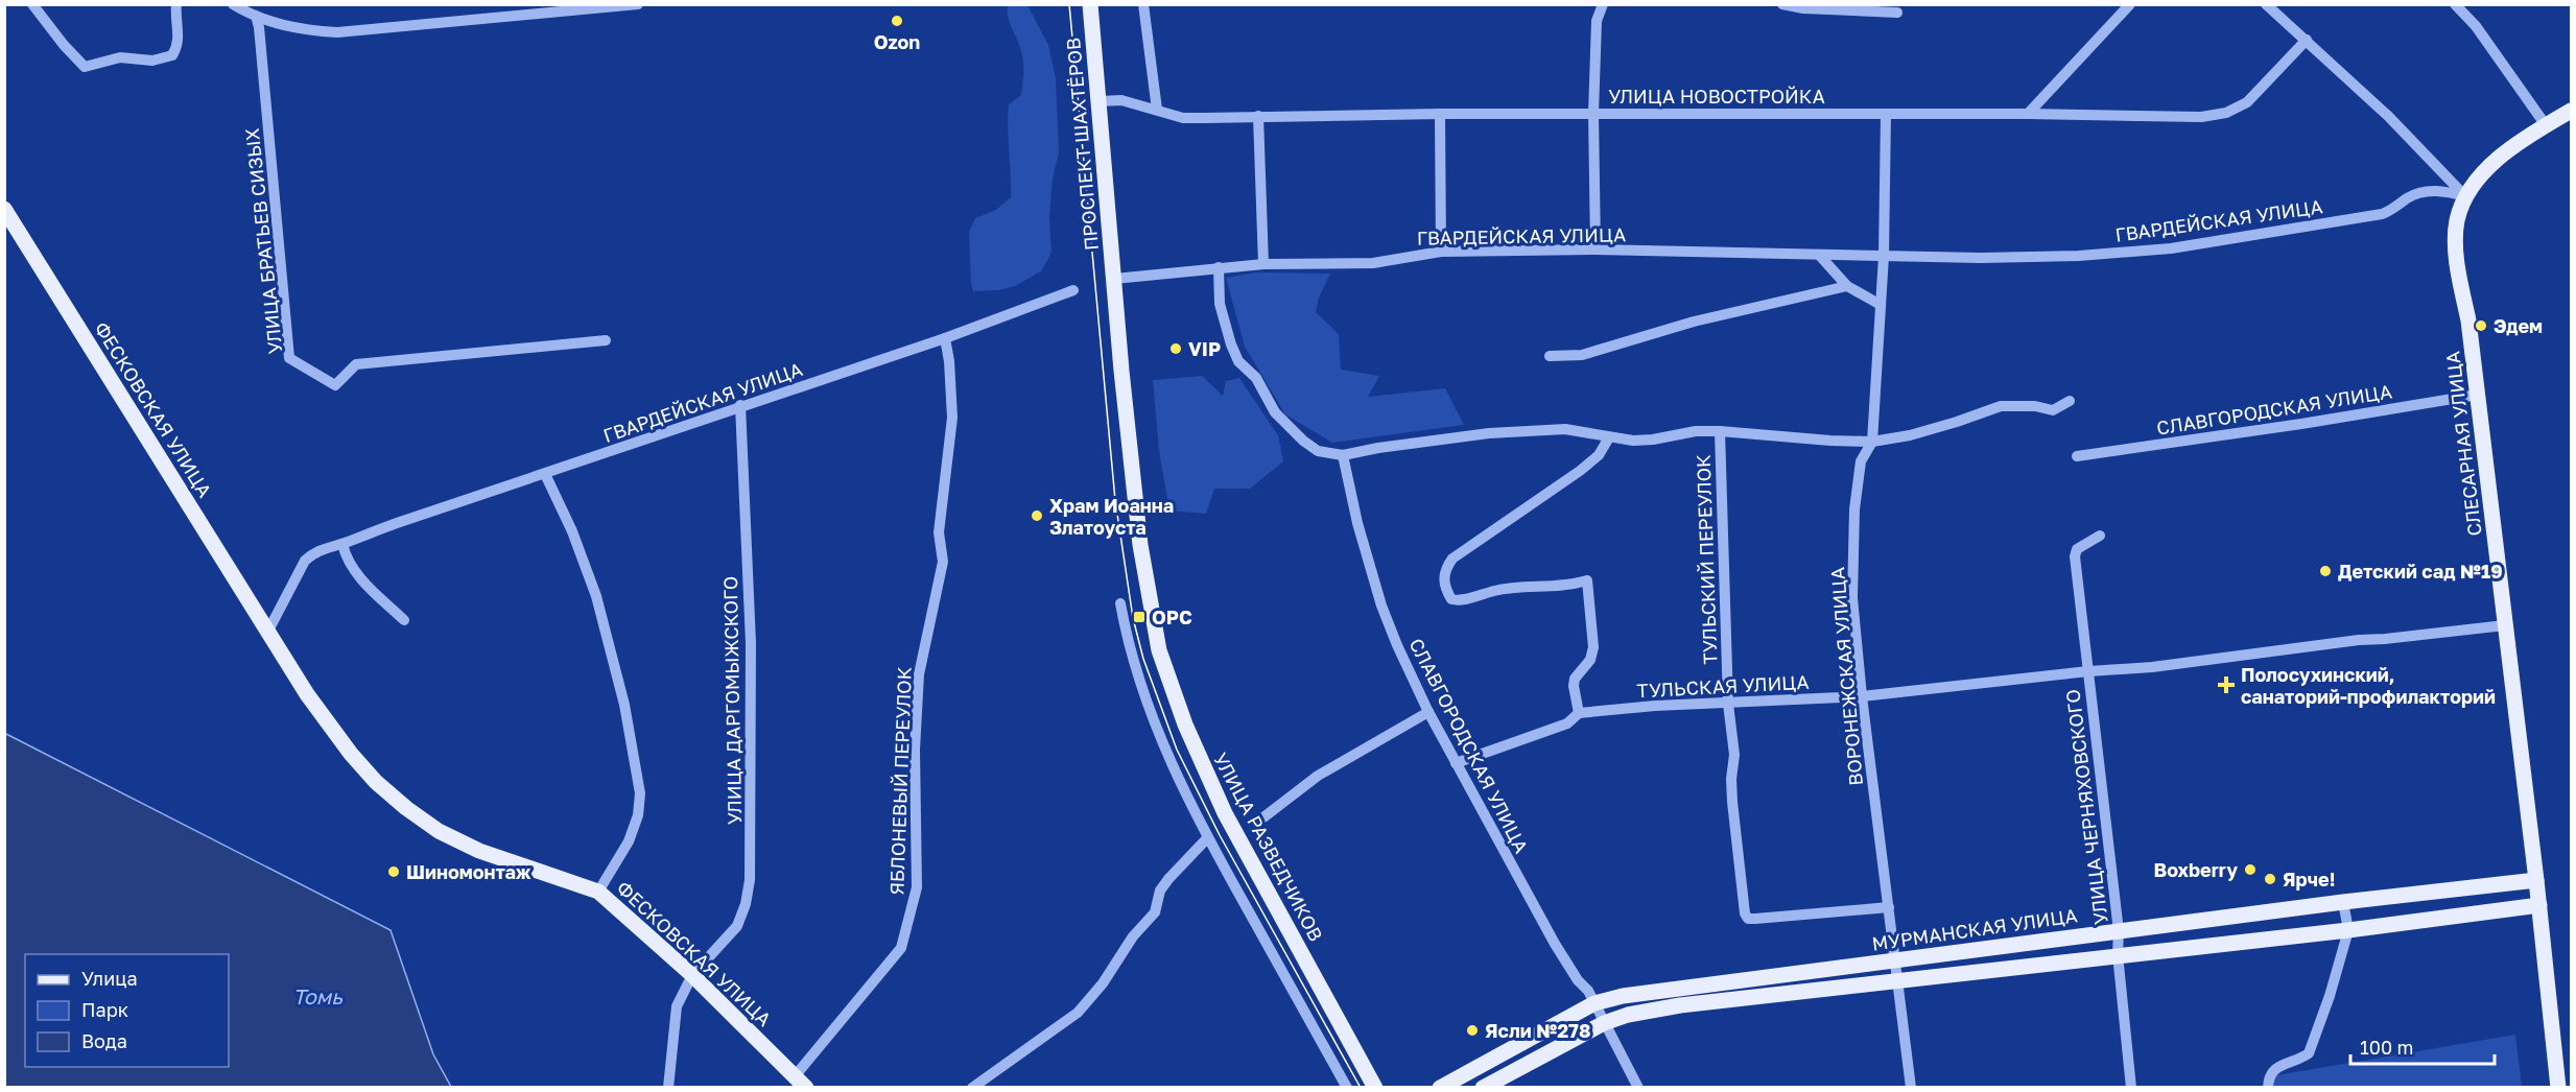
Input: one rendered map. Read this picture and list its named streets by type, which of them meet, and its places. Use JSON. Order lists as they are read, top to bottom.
{
  "streets": {
    "main road": [
      "ПРОСПЕКТ ШАХТЁРОВ",
      "ФЕСКОВСКАЯ УЛИЦА",
      "СЛЕСАРНАЯ УЛИЦА",
      "УЛИЦА РАЗВЕДЧИКОВ",
      "МУРМАНСКАЯ УЛИЦА"
    ],
    "street": [
      "УЛИЦА НОВОСТРОЙКА",
      "ГВАРДЕЙСКАЯ УЛИЦА",
      "УЛИЦА БРАТЬЕВ СИЗЫХ",
      "СЛАВГОРОДСКАЯ УЛИЦА",
      "ТУЛЬСКИЙ ПЕРЕУЛОК",
      "ВОРОНЕЖСКАЯ УЛИЦА",
      "ТУЛЬСКАЯ УЛИЦА",
      "УЛИЦА ДАРГОМЫЖСКОГО",
      "ЯБЛОНЕВЫЙ ПЕРЕУЛОК",
      "УЛИЦА ЧЕРНЯХОВСКОГО"
    ]
  },
  "crossings": [
    ["УЛИЦА НОВОСТРОЙКА", "ПРОСПЕКТ ШАХТЁРОВ"],
    ["УЛИЦА НОВОСТРОЙКА", "ВОРОНЕЖСКАЯ УЛИЦА"],
    ["ПРОСПЕКТ ШАХТЁРОВ", "ГВАРДЕЙСКАЯ УЛИЦА"],
    ["ПРОСПЕКТ ШАХТЁРОВ", "УЛИЦА РАЗВЕДЧИКОВ"],
    ["ГВАРДЕЙСКАЯ УЛИЦА", "СЛЕСАРНАЯ УЛИЦА"],
    ["ГВАРДЕЙСКАЯ УЛИЦА", "ВОРОНЕЖСКАЯ УЛИЦА"],
    ["ГВАРДЕЙСКАЯ УЛИЦА", "УЛИЦА ДАРГОМЫЖСКОГО"],
    ["ГВАРДЕЙСКАЯ УЛИЦА", "ЯБЛОНЕВЫЙ ПЕРЕУЛОК"],
    ["ГВАРДЕЙСКАЯ УЛИЦА", "УЛИЦА РАЗВЕДЧИКОВ"],
    ["ФЕСКОВСКАЯ УЛИЦА", "УЛИЦА ДАРГОМЫЖСКОГО"],
    ["ФЕСКОВСКАЯ УЛИЦА", "ЯБЛОНЕВЫЙ ПЕРЕУЛОК"],
    ["СЛАВГОРОДСКАЯ УЛИЦА", "СЛЕСАРНАЯ УЛИЦА"],
    ["СЛАВГОРОДСКАЯ УЛИЦА", "ТУЛЬСКАЯ УЛИЦА"],
    ["СЛАВГОРОДСКАЯ УЛИЦА", "МУРМАНСКАЯ УЛИЦА"],
    ["СЛЕСАРНАЯ УЛИЦА", "ТУЛЬСКАЯ УЛИЦА"],
    ["СЛЕСАРНАЯ УЛИЦА", "МУРМАНСКАЯ УЛИЦА"],
    ["ТУЛЬСКИЙ ПЕРЕУЛОК", "ВОРОНЕЖСКАЯ УЛИЦА"],
    ["ТУЛЬСКИЙ ПЕРЕУЛОК", "ТУЛЬСКАЯ УЛИЦА"],
    ["ВОРОНЕЖСКАЯ УЛИЦА", "ТУЛЬСКАЯ УЛИЦА"],
    ["ВОРОНЕЖСКАЯ УЛИЦА", "МУРМАНСКАЯ УЛИЦА"],
    ["ТУЛЬСКАЯ УЛИЦА", "УЛИЦА ЧЕРНЯХОВСКОГО"],
    ["УЛИЦА ЧЕРНЯХОВСКОГО", "МУРМАНСКАЯ УЛИЦА"]
  ],
  "water": ["Томь"],
  "places": {
    "other": [
      "Ozon",
      "Эдем",
      "VIP",
      "Храм Иоанна Златоуста",
      "Детский сад №19",
      "Boxberry",
      "Шиномонтаж",
      "Ярче!",
      "Ясли №278"
    ],
    "transit": ["ОРС"],
    "health": ["Полосухинский, санаторий-профилакторий"]
  },
  "legend": ["Улица", "Парк", "Вода"],
  "scale_bar": "100 m"
}
